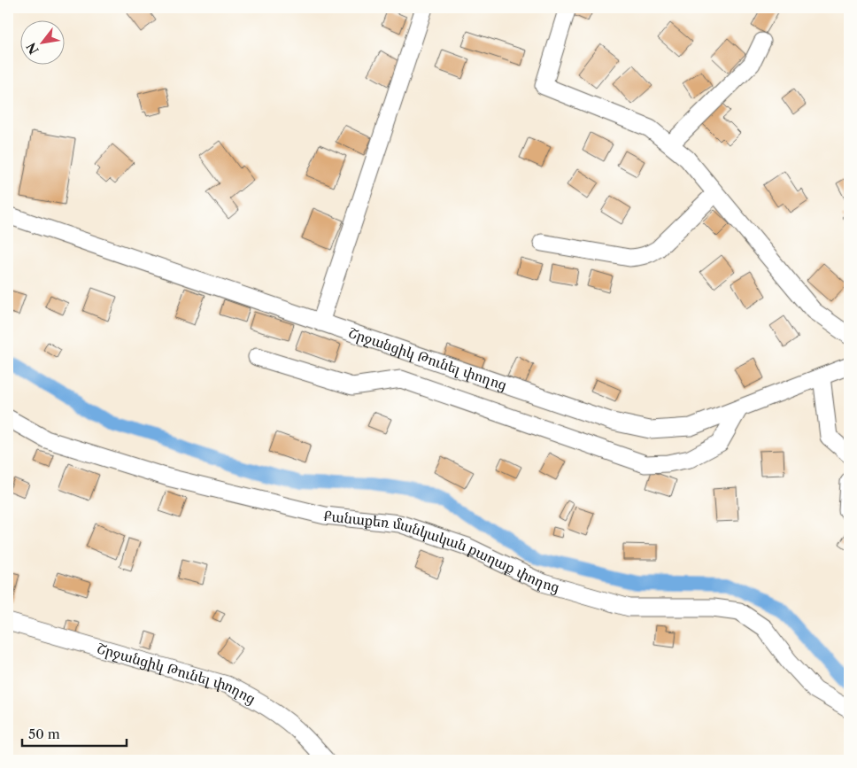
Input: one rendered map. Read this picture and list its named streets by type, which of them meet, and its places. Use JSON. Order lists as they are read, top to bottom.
{
  "streets": {
    "street": ["Շրջանցիկ Թունել փողոց", "Քանաքեռ մանկական քաղաք փողոց"]
  },
  "scale_bar": "50 m",
  "north": "bottom left"
}
